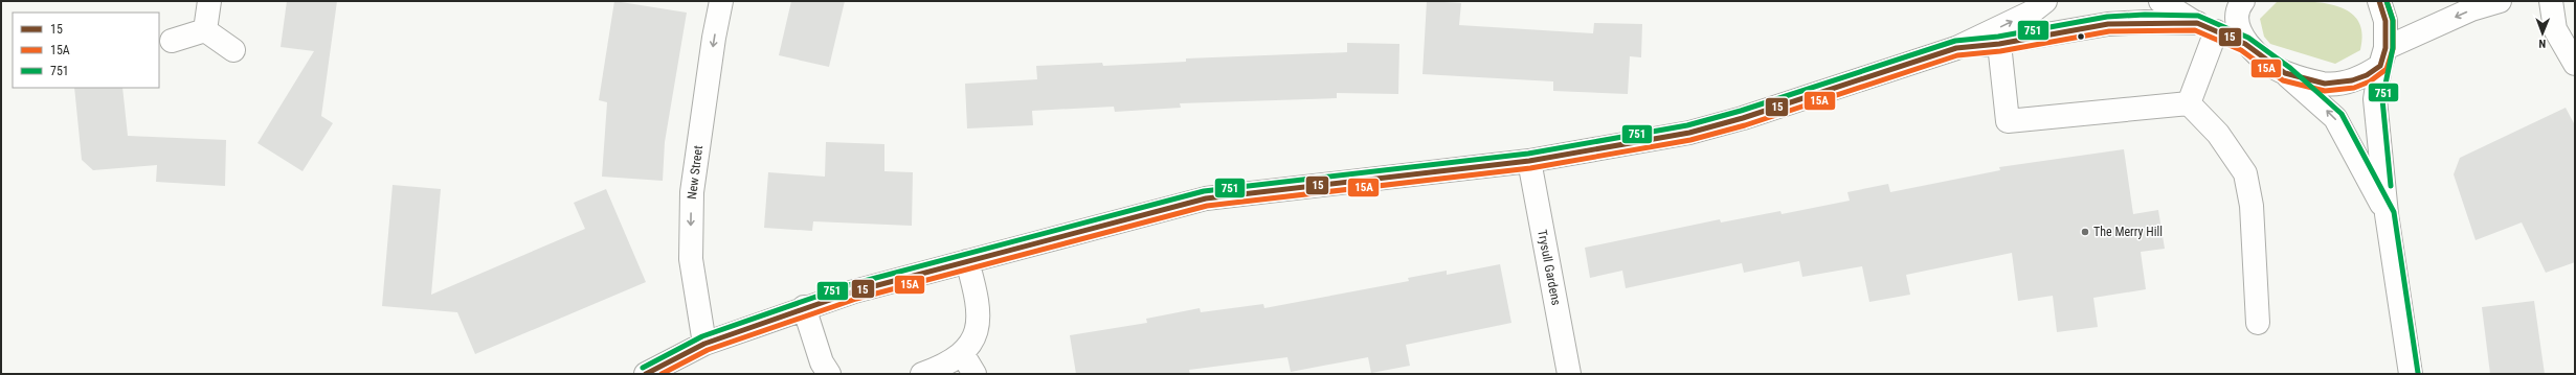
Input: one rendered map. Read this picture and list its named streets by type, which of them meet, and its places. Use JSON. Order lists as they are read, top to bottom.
{
  "streets": {
    "street": ["New Street", "Trysull Gardens"]
  },
  "one_way": ["New Street"],
  "places": ["The Merry Hill"],
  "lines": ["transit line 15", "transit line 15A", "transit line 751"],
  "legend": ["15", "15A", "751"],
  "north": "bottom"
}
